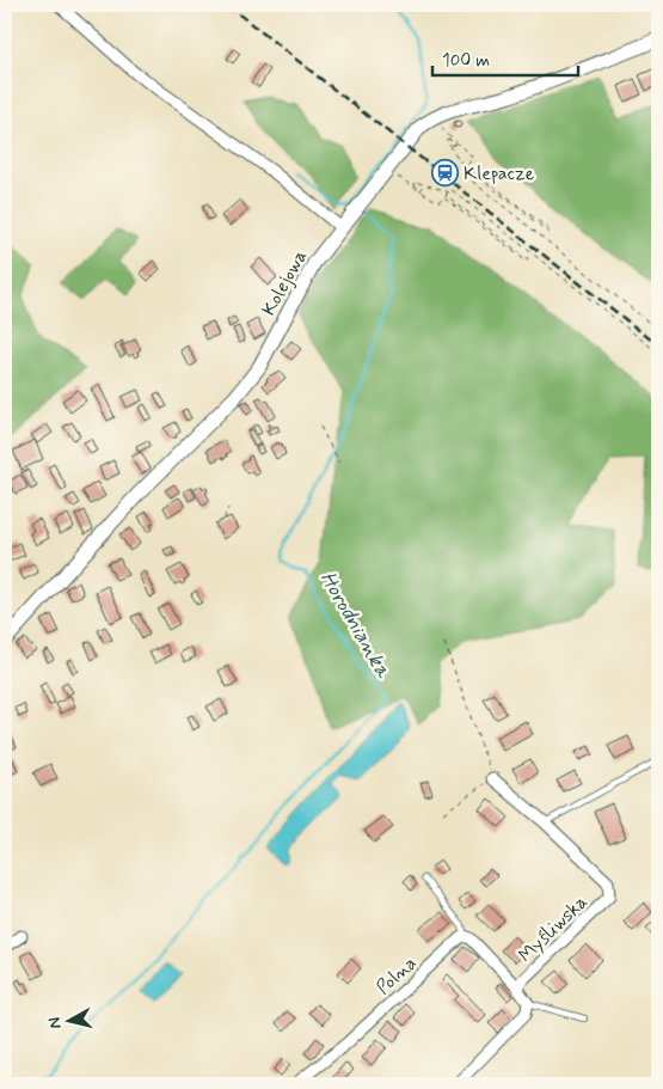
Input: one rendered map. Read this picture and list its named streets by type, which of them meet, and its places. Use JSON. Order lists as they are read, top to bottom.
{
  "streets": {
    "street": ["Kolejowa", "Myśliwska", "Polna"]
  },
  "water": ["Horodnianka"],
  "places": {
    "station": ["Klepacze"]
  },
  "scale_bar": "100 m",
  "north": "left"
}
